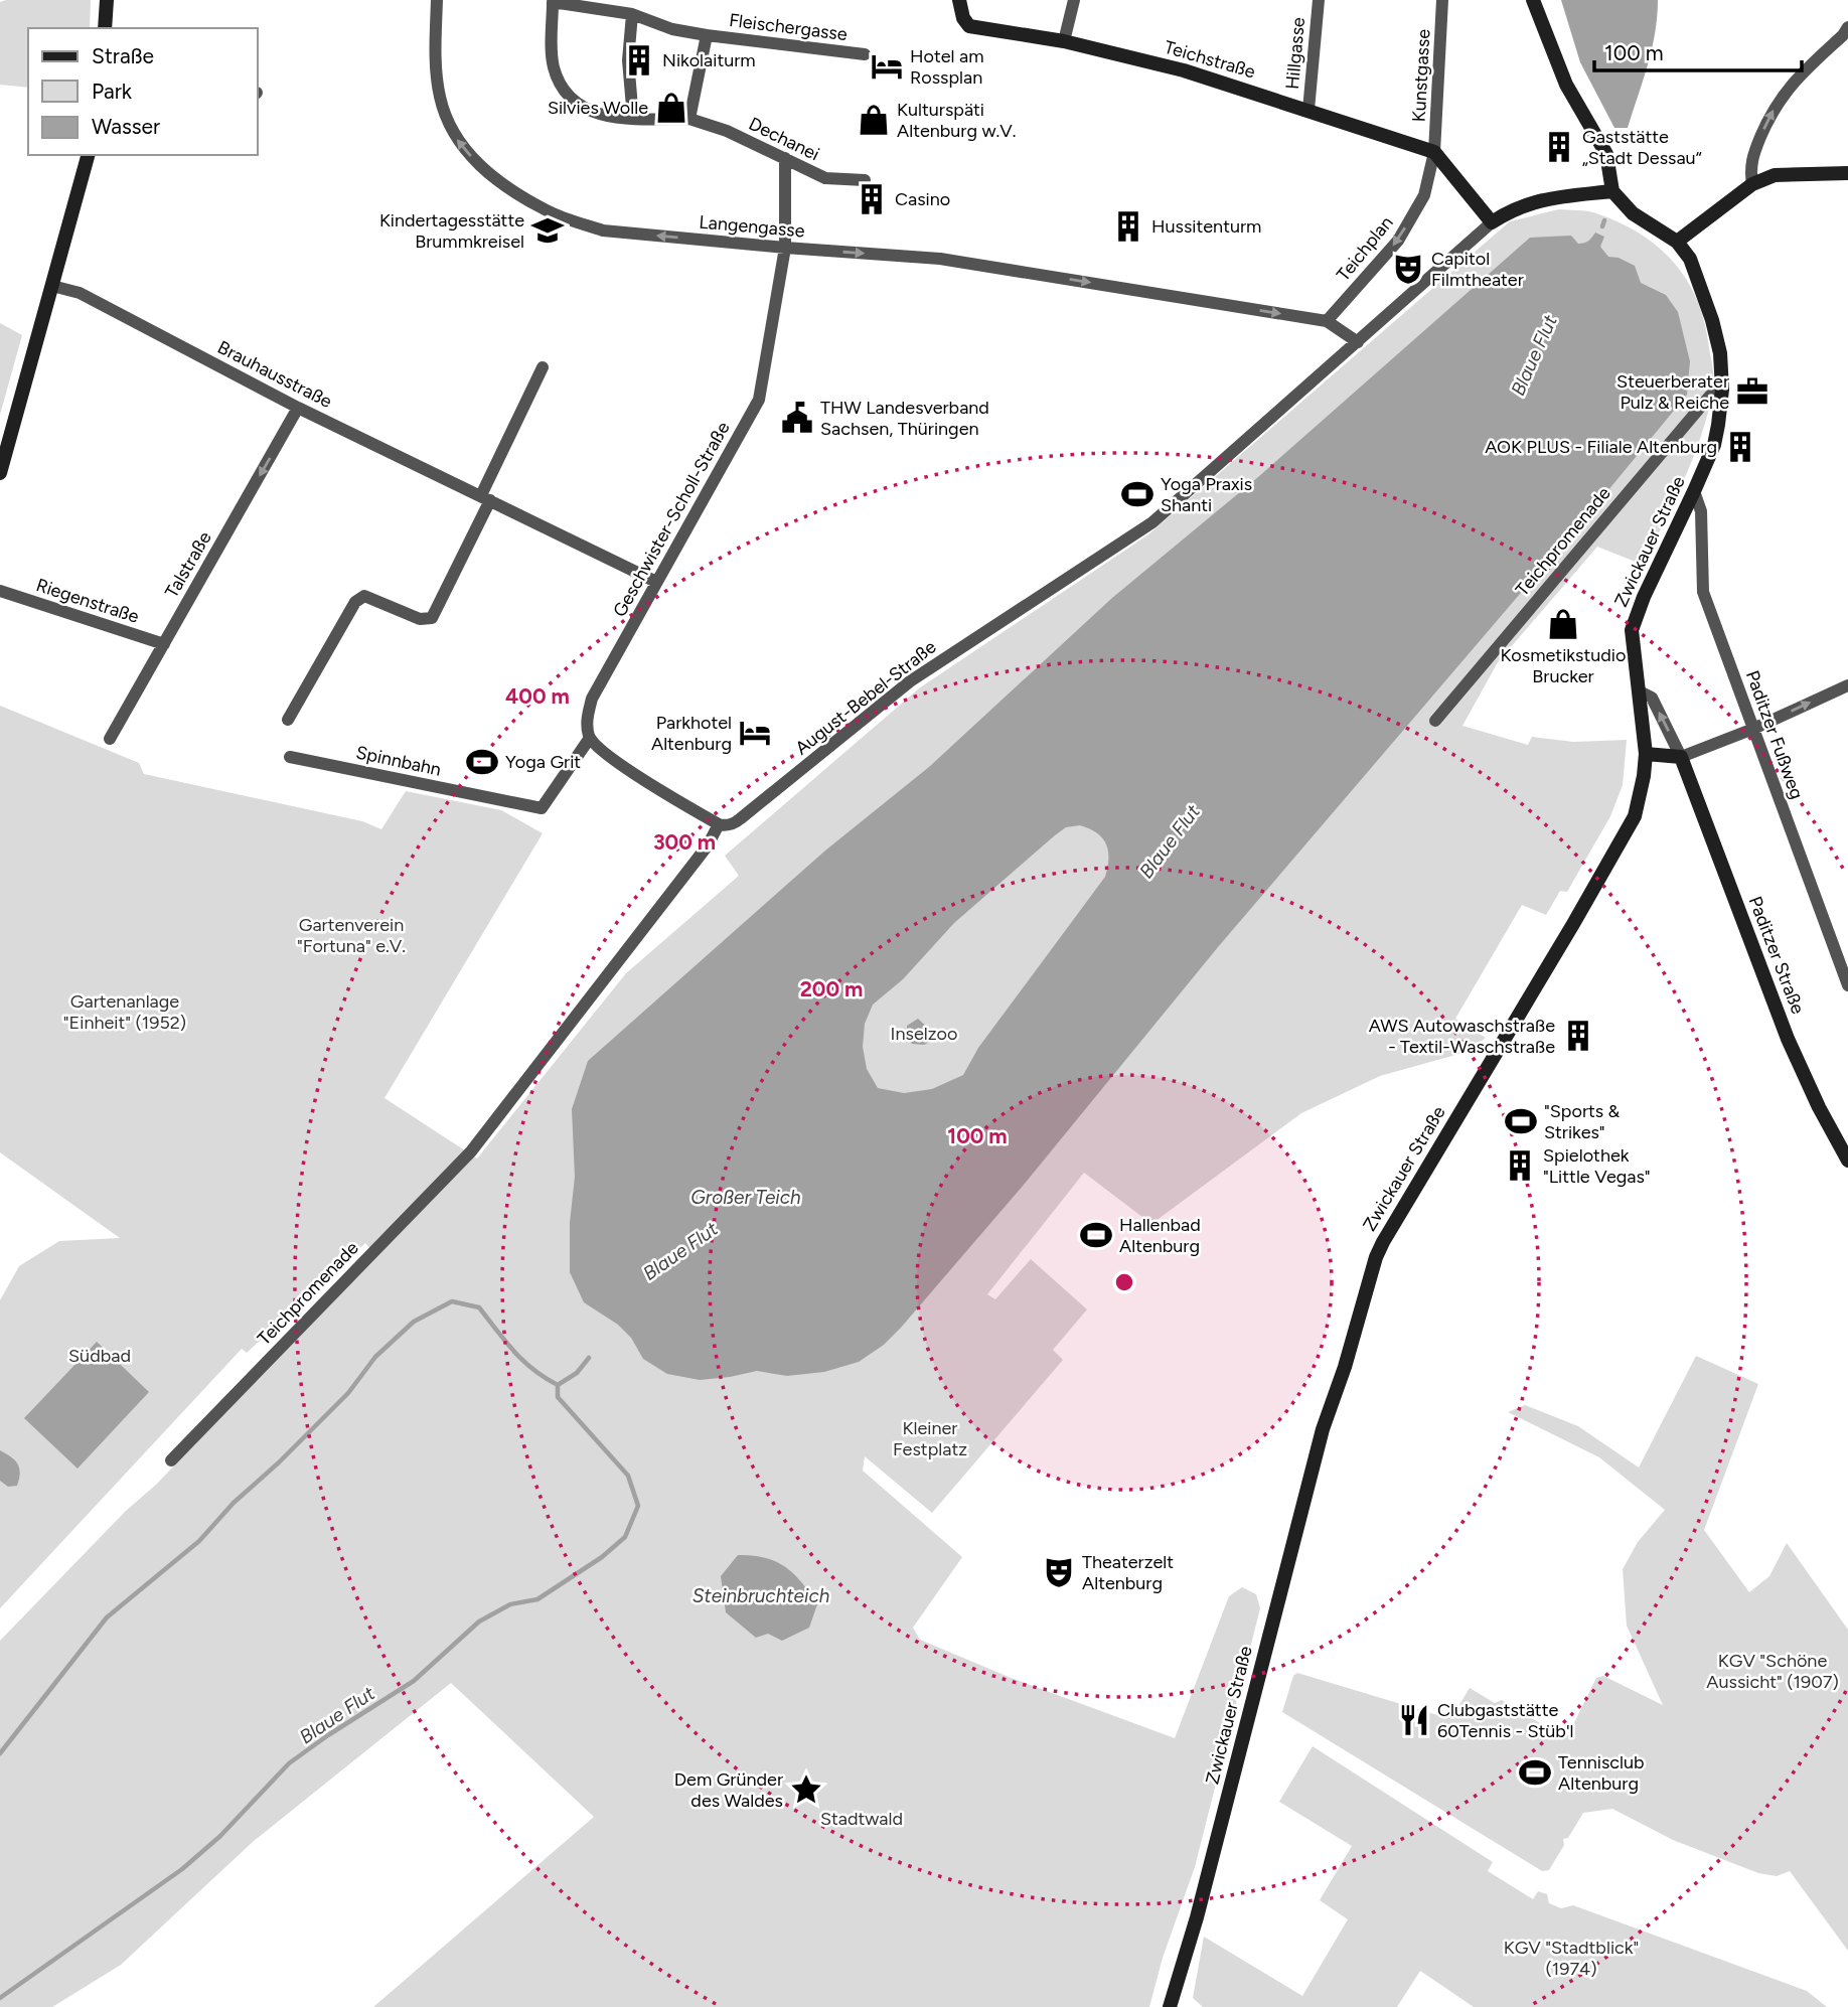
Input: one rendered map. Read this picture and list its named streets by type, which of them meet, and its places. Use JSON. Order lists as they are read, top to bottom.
{
  "streets": {
    "street": [
      "Fleischergasse",
      "Hillgasse",
      "Teichstraße",
      "Kunstgasse",
      "Dechanei",
      "Langengasse",
      "Teichplan",
      "Brauhausstraße",
      "Geschwister-Scholl-Straße",
      "Teichpromenade",
      "Zwickauer Straße",
      "Talstraße",
      "Riegenstraße",
      "August-Bebel-Straße",
      "Paditzer Fußweg",
      "Spinnbahn",
      "Paditzer Straße"
    ]
  },
  "crossings": [
    ["Fleischergasse", "Dechanei"],
    ["Hillgasse", "Teichstraße"],
    ["Teichstraße", "Kunstgasse"],
    ["Teichstraße", "Teichplan"],
    ["Kunstgasse", "Teichplan"],
    ["Dechanei", "Geschwister-Scholl-Straße"],
    ["Langengasse", "Teichplan"],
    ["Langengasse", "Geschwister-Scholl-Straße"],
    ["Brauhausstraße", "Geschwister-Scholl-Straße"],
    ["Brauhausstraße", "Talstraße"],
    ["Geschwister-Scholl-Straße", "Spinnbahn"],
    ["Teichpromenade", "Zwickauer Straße"],
    ["Teichpromenade", "August-Bebel-Straße"],
    ["Zwickauer Straße", "Paditzer Fußweg"],
    ["Zwickauer Straße", "Paditzer Straße"],
    ["Talstraße", "Riegenstraße"]
  ],
  "one_way": ["Talstraße"],
  "water": ["Blaue Flut", "Großer Teich", "Steinbruchteich"],
  "parks": [
    "Gartenverein \"Fortuna\" e.V.",
    "Gartenanlage \"Einheit\" (1952)",
    "Inselzoo",
    "Südbad",
    "Kleiner Festplatz",
    "KGV \"Schöne Aussicht\" (1907)",
    "Stadtwald",
    "KGV \"Stadtblick\" (1974)"
  ],
  "places": {
    "building": [
      "Nikolaiturm",
      "Gaststätte „Stadt Dessau“",
      "Casino",
      "Hussitenturm",
      "AOK PLUS - Filiale Altenburg",
      "AWS Autowaschstraße - Textil-Waschstraße",
      "Spielothek \"Little Vegas\""
    ],
    "hotel": ["Hotel am Rossplan", "Parkhotel Altenburg"],
    "shop": ["Silvies Wolle", "Kulturspäti Altenburg w.V.", "Kosmetikstudio Brucker"],
    "school or university": ["Kindertagesstätte Brummkreisel"],
    "theatre": ["Capitol Filmtheater", "Theaterzelt Altenburg"],
    "office": ["Steuerberater Pulz & Reiche"],
    "public building": ["THW Landesverband Sachsen, Thüringen"],
    "sports": [
      "Yoga Praxis Shanti",
      "Yoga Grit",
      "\"Sports & Strikes\"",
      "Hallenbad Altenburg",
      "Tennisclub Altenburg"
    ],
    "restaurant": ["Clubgaststätte 60Tennis - Stüb'l"],
    "place": ["Dem Gründer des Waldes"]
  },
  "legend": ["Straße", "Park", "Wasser"],
  "scale_bar": "100 m",
  "rings": [
    "400 m",
    "300 m",
    "200 m",
    "100 m"
  ]
}
